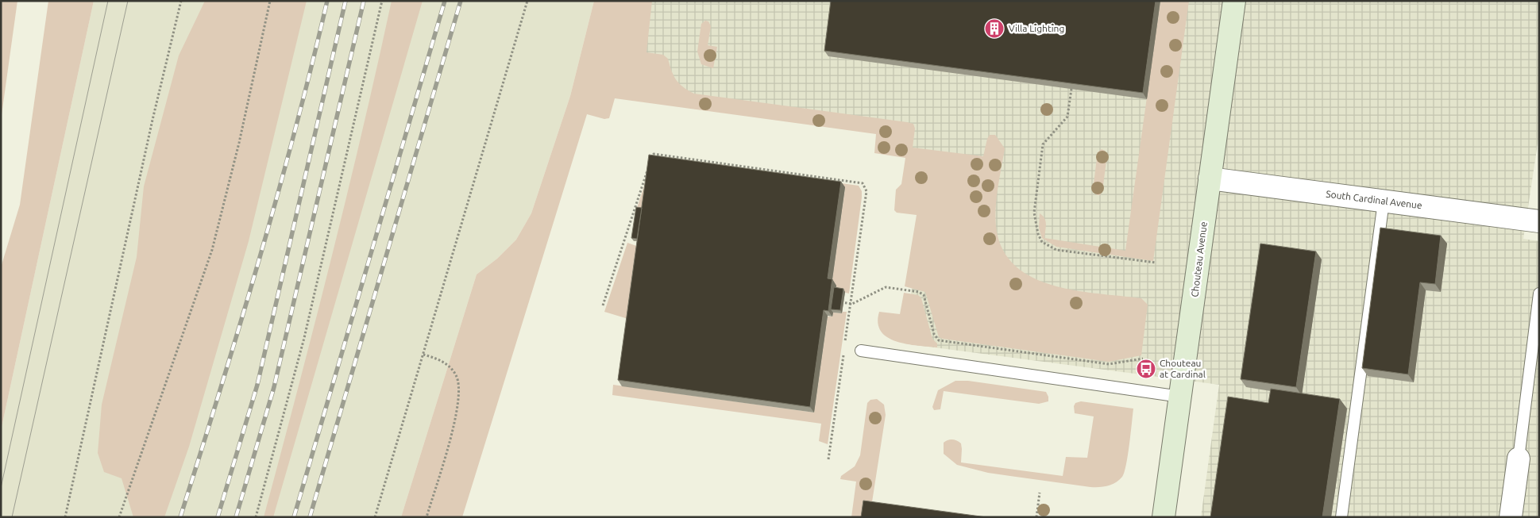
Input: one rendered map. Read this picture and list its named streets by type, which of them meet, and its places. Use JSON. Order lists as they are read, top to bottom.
{
  "streets": {
    "main road": ["Chouteau Avenue"],
    "street": ["South Cardinal Avenue"]
  },
  "crossings": [
    ["South Cardinal Avenue", "Chouteau Avenue"]
  ],
  "places": {
    "building": ["Villa Lighting"],
    "bus stop": ["Chouteau at Cardinal"]
  }
}
